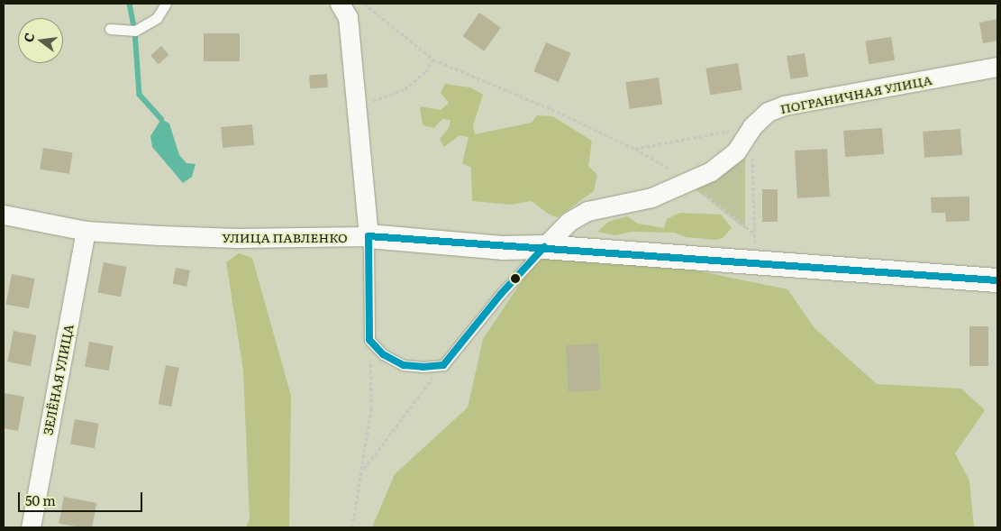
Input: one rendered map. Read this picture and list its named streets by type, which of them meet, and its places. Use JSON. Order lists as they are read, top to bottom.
{
  "streets": {
    "street": ["ПОГРАНИЧНАЯ УЛИЦА", "УЛИЦА ПАВЛЕНКО", "ЗЕЛЁНАЯ УЛИЦА"]
  },
  "crossings": [
    ["ПОГРАНИЧНАЯ УЛИЦА", "УЛИЦА ПАВЛЕНКО"],
    ["УЛИЦА ПАВЛЕНКО", "ЗЕЛЁНАЯ УЛИЦА"]
  ],
  "scale_bar": "50 m",
  "north": "left"
}
